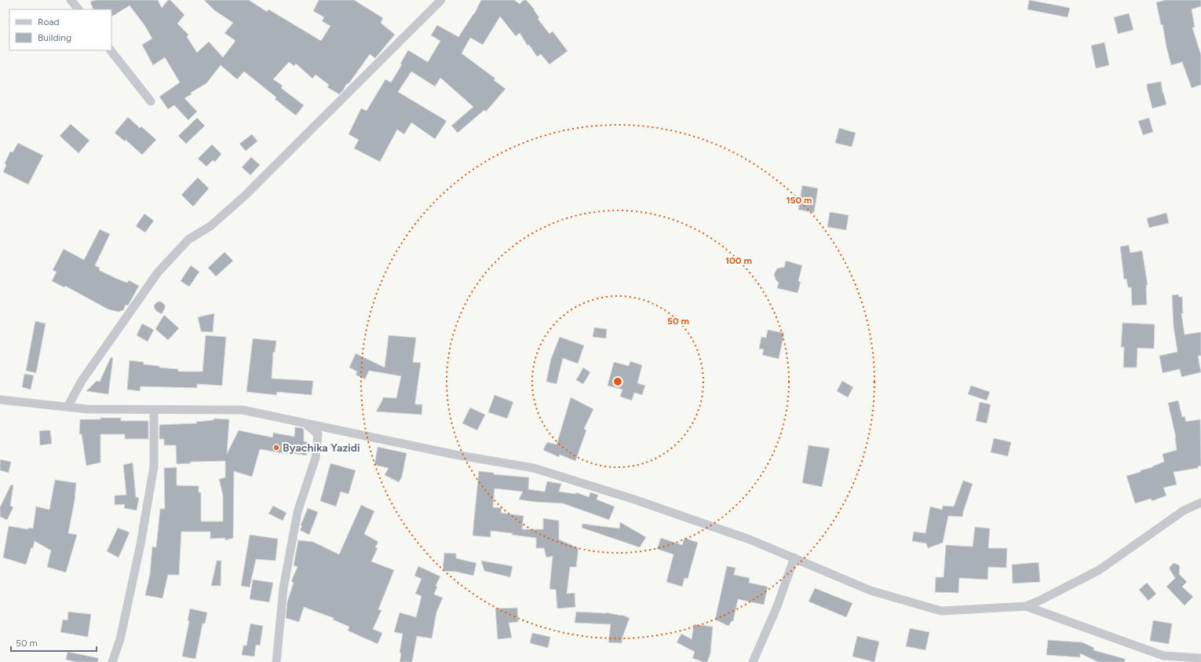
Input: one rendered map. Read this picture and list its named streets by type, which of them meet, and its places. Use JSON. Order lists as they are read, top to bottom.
{
  "places": ["Byachika Yazidi"],
  "legend": ["Road", "Building"],
  "scale_bar": "50 m",
  "rings": ["150 m", "100 m", "50 m"]
}
